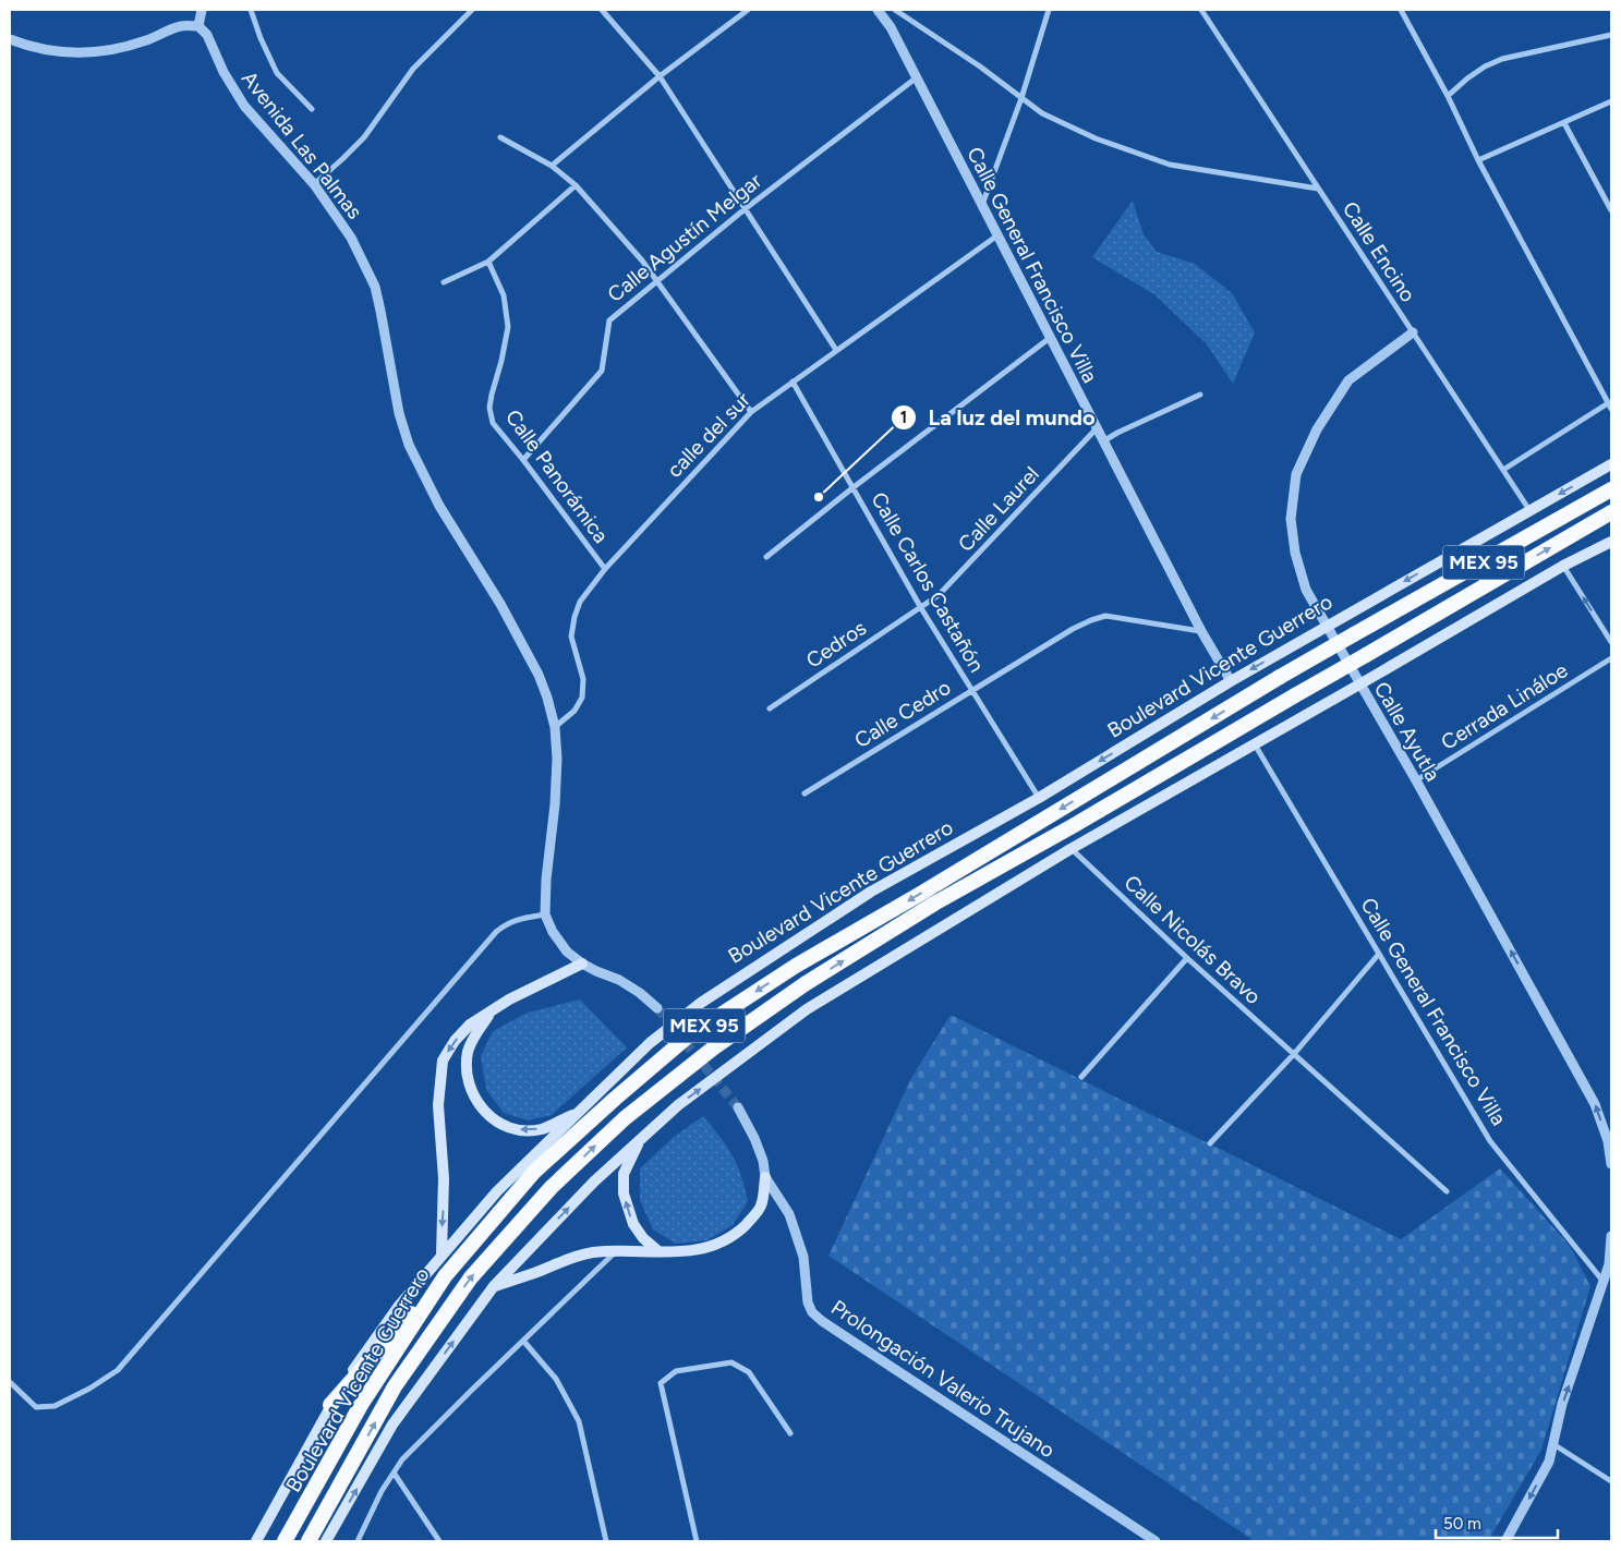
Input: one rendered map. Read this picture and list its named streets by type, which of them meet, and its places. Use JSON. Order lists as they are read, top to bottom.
{
  "streets": {
    "highway": ["MEX 95", "Boulevard Vicente Guerrero"],
    "street": [
      "Avenida Las Palmas",
      "Calle Agustín Melgar",
      "Calle Encino",
      "Calle General Francisco Villa",
      "calle del sur",
      "Calle Panorámica",
      "Calle Laurel",
      "Calle Carlos Castañón",
      "Cedros",
      "Cerrada Lináloe",
      "Calle Cedro",
      "Calle Ayutla",
      "Calle Nicolás Bravo",
      "Prolongación Valerio Trujano"
    ]
  },
  "crossings": [
    ["Avenida Las Palmas", "calle del sur"],
    ["Calle Agustín Melgar", "Calle General Francisco Villa"],
    ["Calle Agustín Melgar", "Calle Panorámica"],
    ["Calle Encino", "Boulevard Vicente Guerrero"],
    ["Calle Encino", "Calle Ayutla"],
    ["Calle General Francisco Villa", "calle del sur"],
    ["Calle General Francisco Villa", "Calle Laurel"],
    ["Calle General Francisco Villa", "Boulevard Vicente Guerrero"],
    ["Calle General Francisco Villa", "Calle Cedro"],
    ["calle del sur", "Calle Panorámica"],
    ["calle del sur", "Calle Carlos Castañón"],
    ["Calle Laurel", "Calle Carlos Castañón"],
    ["Calle Laurel", "Cedros"],
    ["Calle Carlos Castañón", "Cedros"],
    ["Calle Carlos Castañón", "Boulevard Vicente Guerrero"],
    ["Calle Carlos Castañón", "Calle Cedro"],
    ["Boulevard Vicente Guerrero", "Calle Ayutla"],
    ["Cerrada Lináloe", "Calle Ayutla"]
  ],
  "one_way": ["Calle Ayutla"],
  "places": ["La luz del mundo"],
  "scale_bar": "50 m"
}
